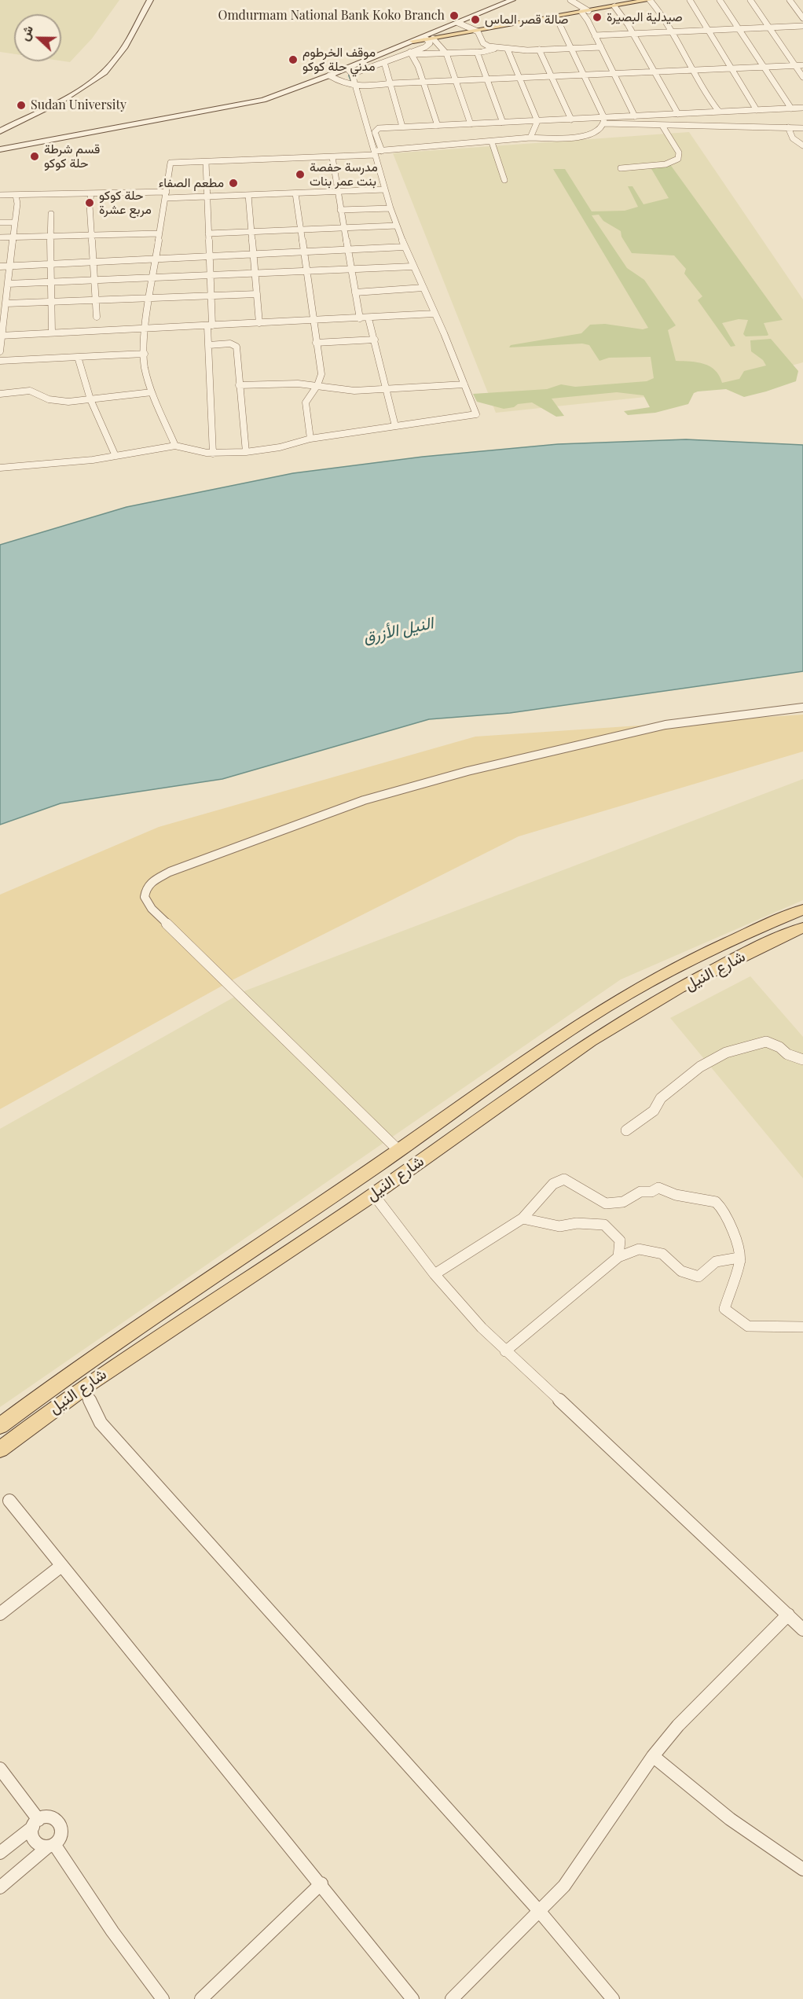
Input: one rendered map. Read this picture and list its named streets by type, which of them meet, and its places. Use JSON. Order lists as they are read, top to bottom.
{
  "streets": {
    "main road": ["شارع النيل"]
  },
  "water": ["النيل الأزرق"],
  "places": [
    "Omdurmam National Bank Koko Branch",
    "صيدلية البصيرة",
    "صالة قصر الماس",
    "موقف الخرطوم مدني حلة كوكو",
    "Sudan University",
    "قسم شرطة حلة كوكو",
    "مدرسة حفصة بنت عمر بنات",
    "مطعم الصفاء",
    "حلة كوكو مربع عشرة"
  ],
  "north": "left"
}
